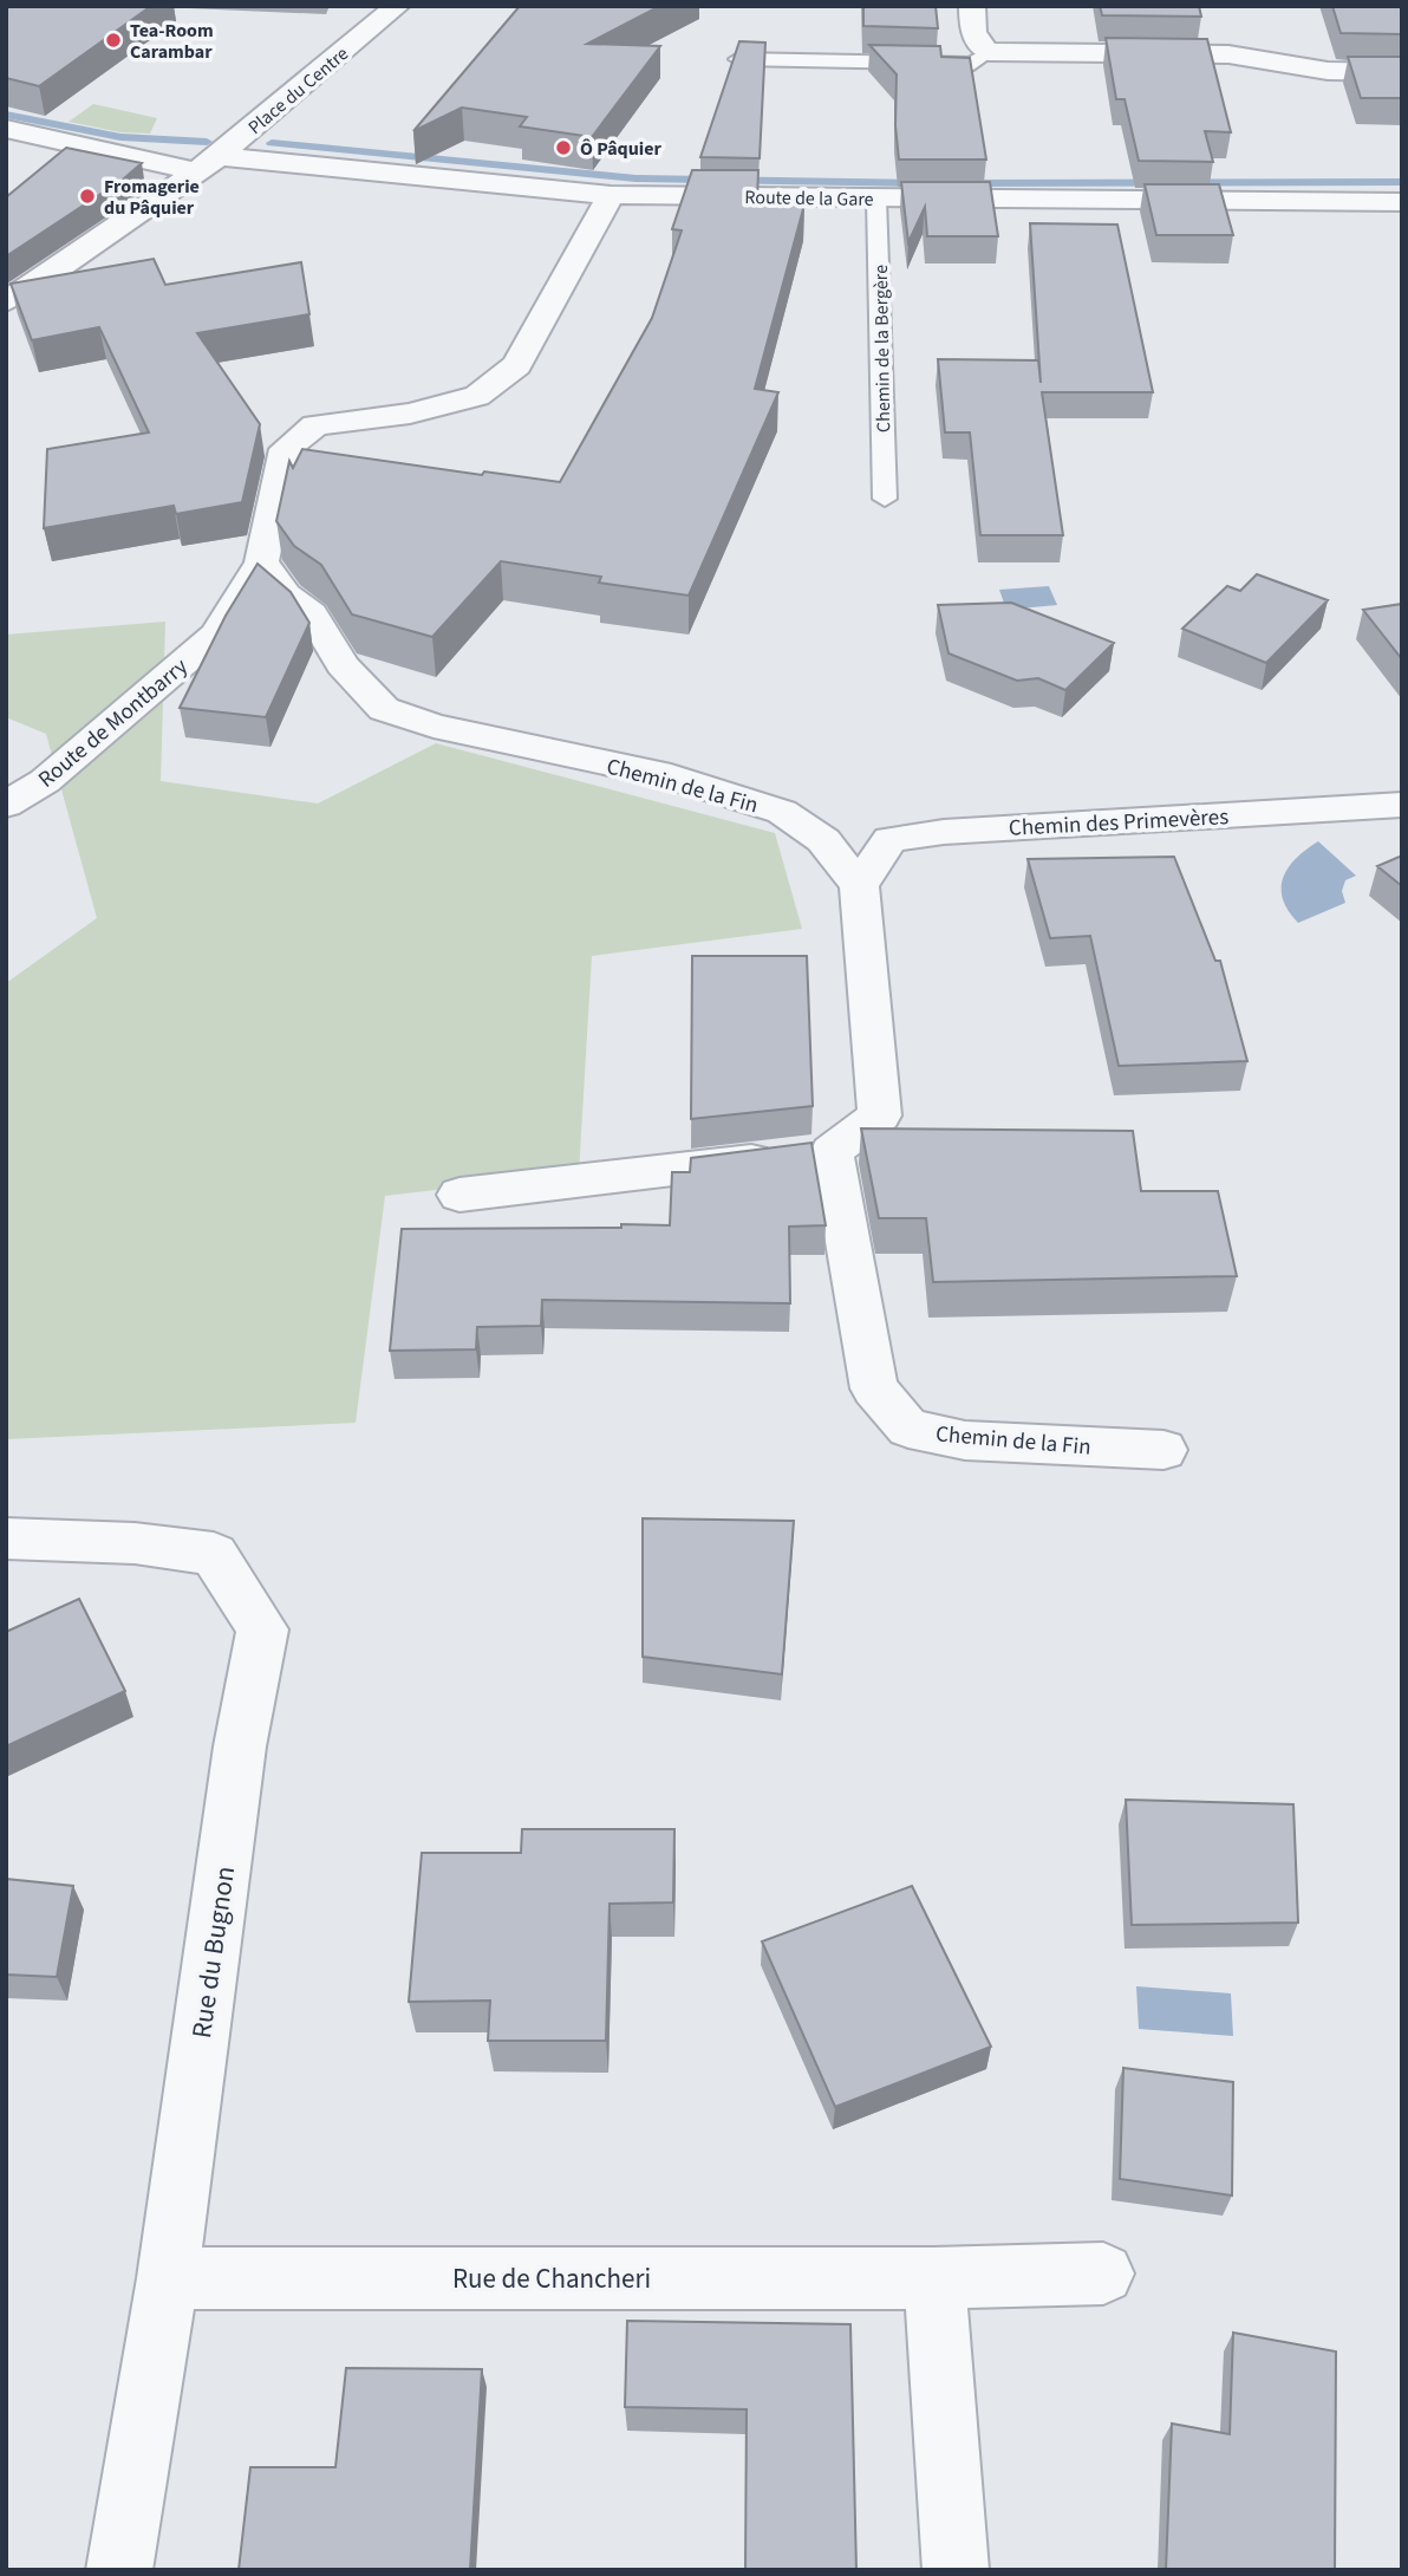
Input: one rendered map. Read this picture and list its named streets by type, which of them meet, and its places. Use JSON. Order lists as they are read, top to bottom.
{
  "streets": {
    "street": [
      "Place du Centre",
      "Route de la Gare",
      "Route de Montbarry",
      "Chemin de la Fin",
      "Chemin des Primevères",
      "Rue du Bugnon",
      "Rue de Chancheri"
    ],
    "lane": ["Chemin de la Bergère"]
  },
  "crossings": [
    ["Place du Centre", "Route de la Gare"],
    ["Route de la Gare", "Chemin de la Bergère"],
    ["Route de la Gare", "Route de Montbarry"],
    ["Route de Montbarry", "Chemin de la Fin"],
    ["Chemin de la Fin", "Chemin des Primevères"],
    ["Rue du Bugnon", "Rue de Chancheri"]
  ],
  "places": ["Tea-Room Carambar", "Ô Pâquier", "Fromagerie du Pâquier"]
}
